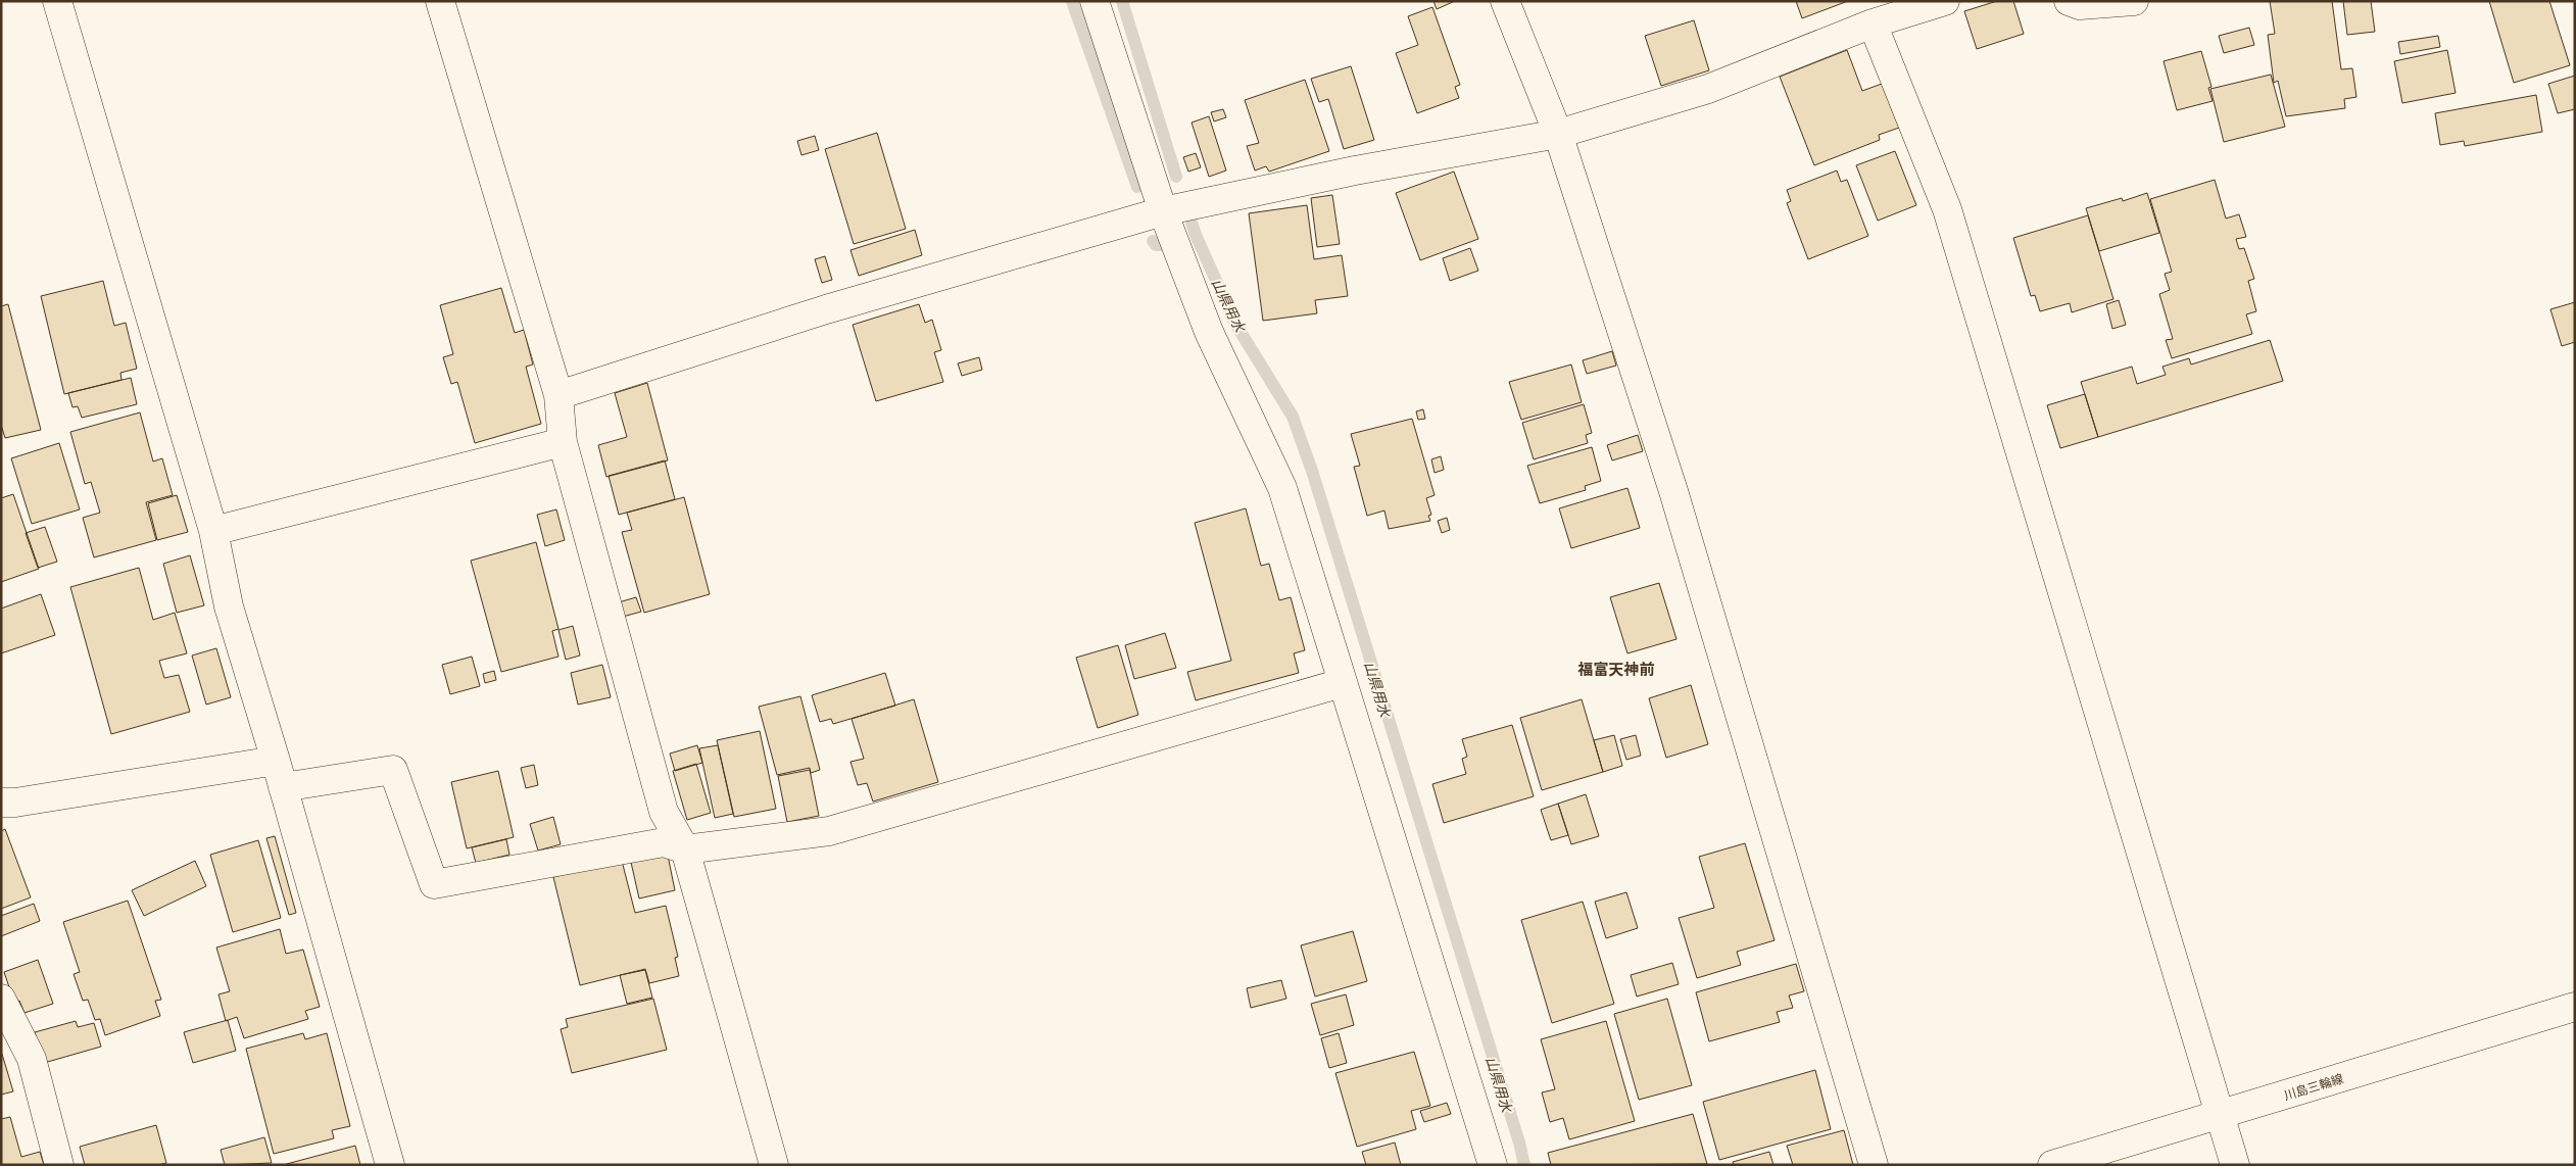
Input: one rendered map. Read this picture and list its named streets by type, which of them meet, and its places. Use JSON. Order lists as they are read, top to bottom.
{
  "streets": {
    "street": ["川島三輪線"]
  },
  "districts": ["福富天神前"],
  "water": ["山県用水"]
}
